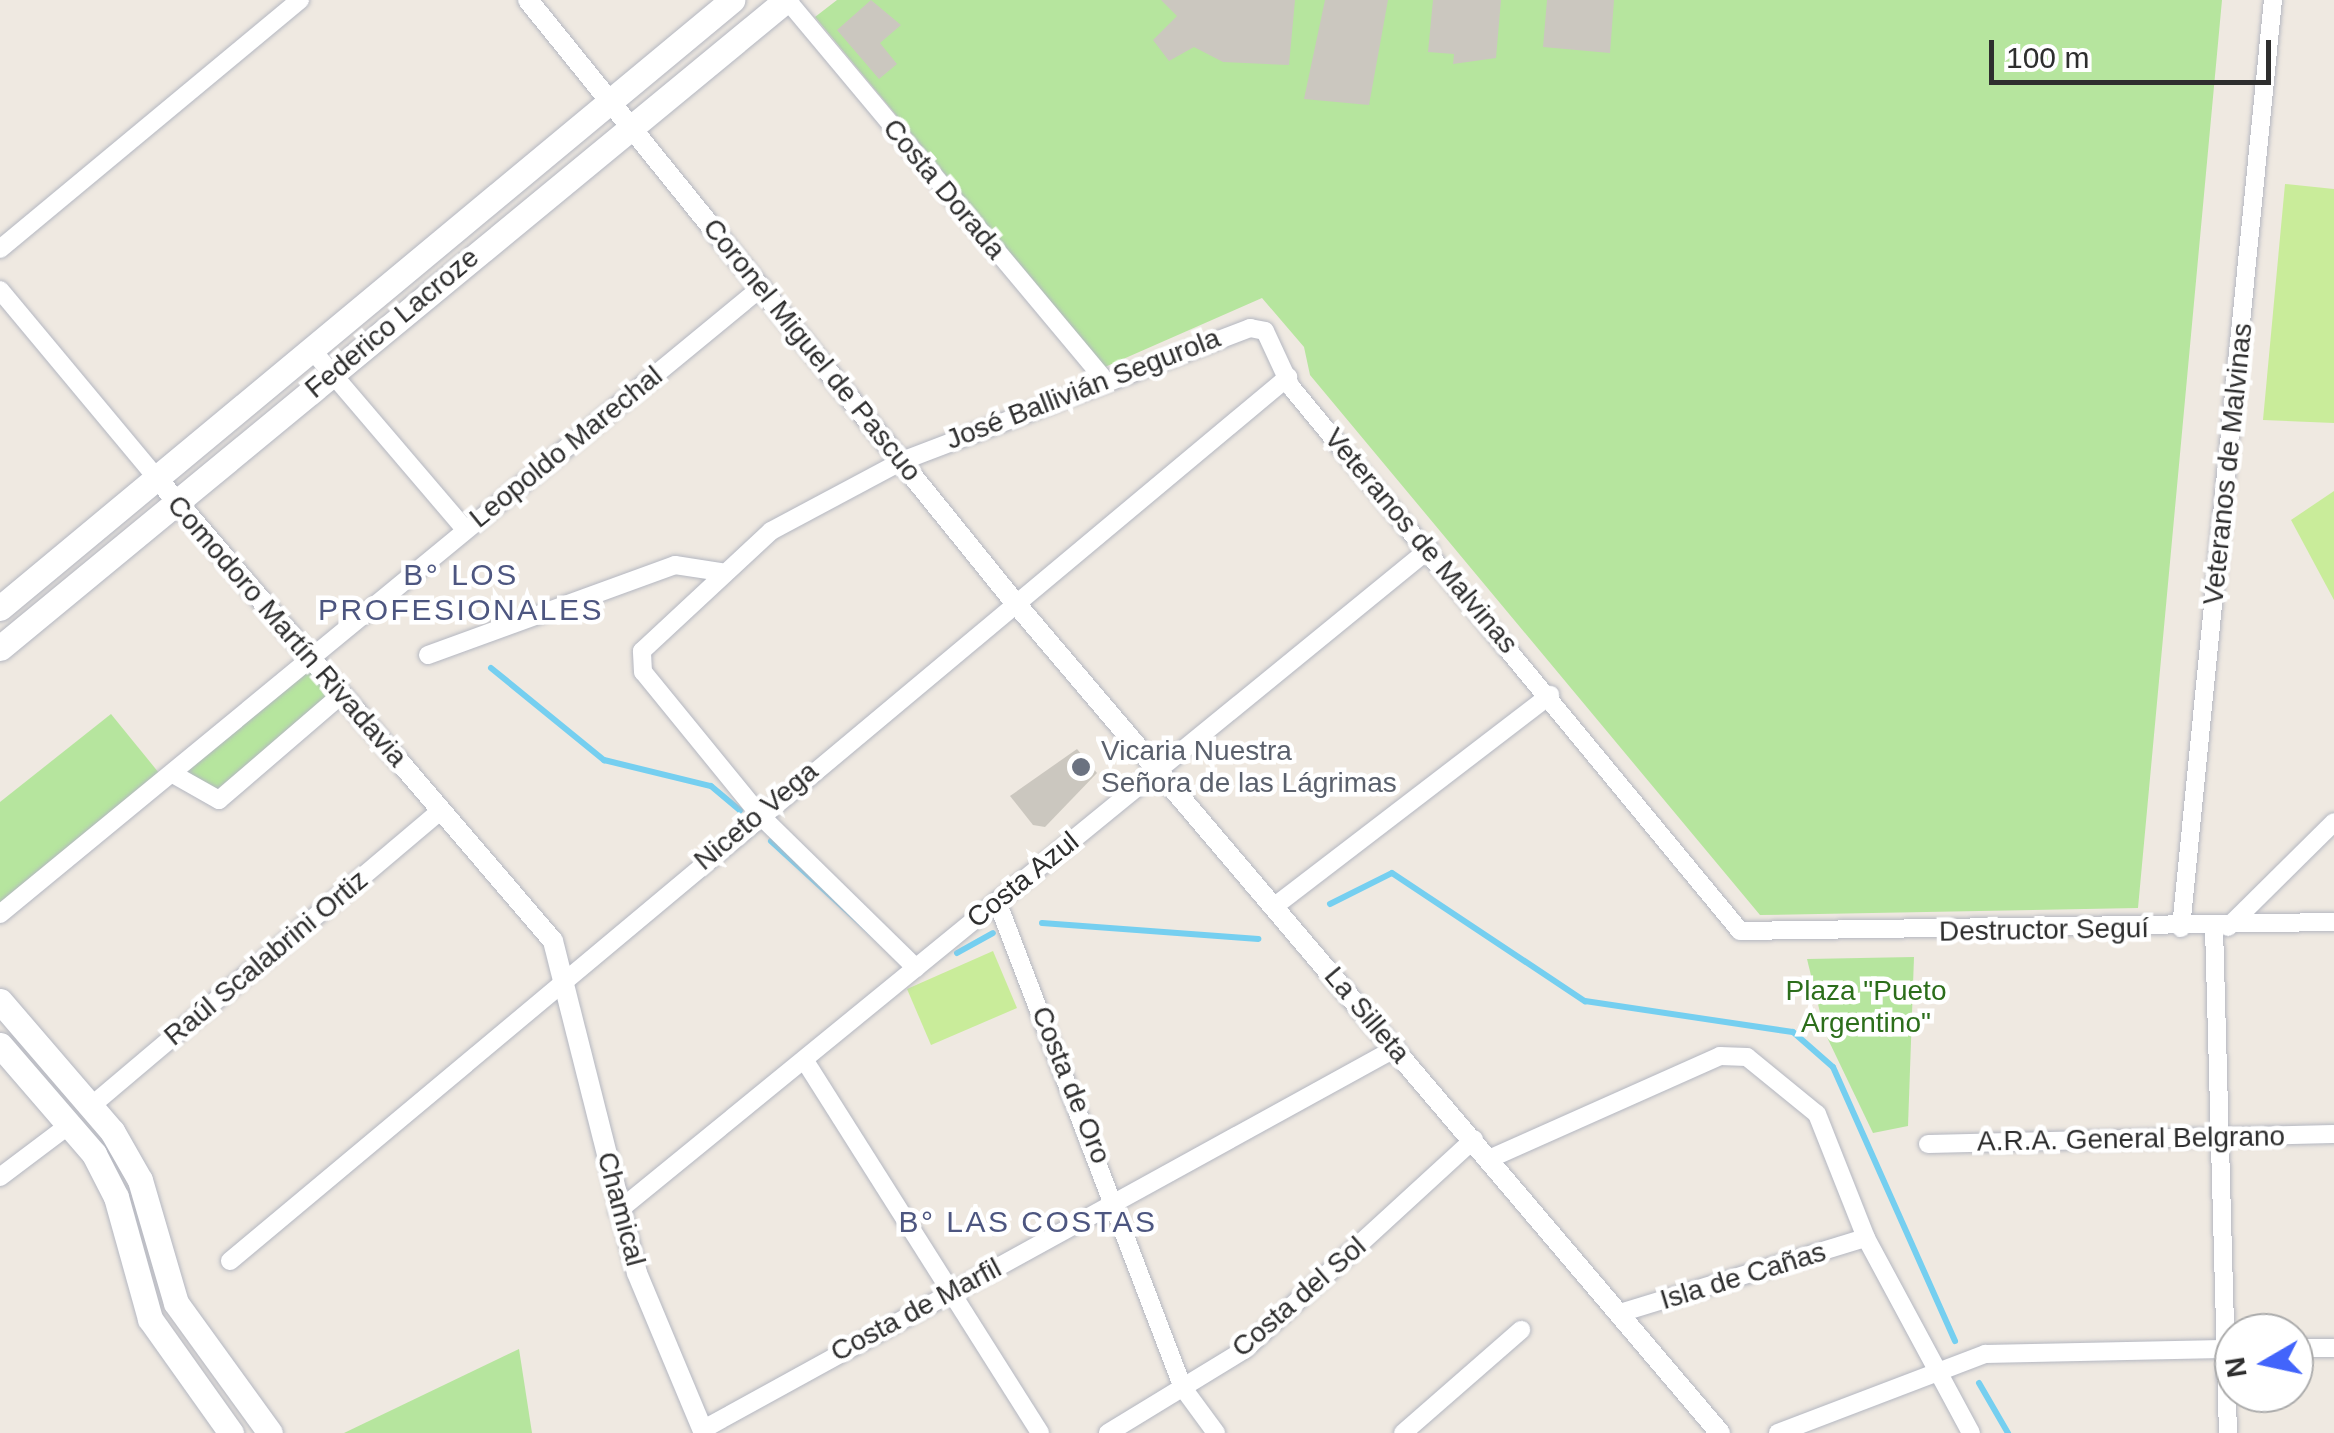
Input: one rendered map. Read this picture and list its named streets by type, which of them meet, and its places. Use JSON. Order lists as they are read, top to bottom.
{
  "streets": {
    "main road": ["Federico Lacroze"],
    "street": [
      "Costa Dorada",
      "Coronel Miguel de Pascuo",
      "José Ballivián Segurola",
      "Leopoldo Marechal",
      "Veteranos de Malvinas",
      "Comodoro Martín Rivadavia",
      "Niceto Vega",
      "Costa Azul",
      "Destructor Seguí",
      "Raúl Scalabrini Ortiz",
      "La Silleta",
      "Costa de Oro",
      "A.R.A. General Belgrano",
      "Chamical",
      "Isla de Cañas",
      "Costa del Sol",
      "Costa de Marfil"
    ]
  },
  "crossings": [
    ["Costa Dorada", "Federico Lacroze"],
    ["Costa Dorada", "José Ballivián Segurola"],
    ["Federico Lacroze", "Coronel Miguel de Pascuo"],
    ["Federico Lacroze", "Comodoro Martín Rivadavia"],
    ["Coronel Miguel de Pascuo", "José Ballivián Segurola"],
    ["Coronel Miguel de Pascuo", "Leopoldo Marechal"],
    ["Coronel Miguel de Pascuo", "Niceto Vega"],
    ["Coronel Miguel de Pascuo", "La Silleta"],
    ["José Ballivián Segurola", "Veteranos de Malvinas"],
    ["Leopoldo Marechal", "Comodoro Martín Rivadavia"],
    ["Veteranos de Malvinas", "Niceto Vega"],
    ["Veteranos de Malvinas", "Costa Azul"],
    ["Veteranos de Malvinas", "Destructor Seguí"],
    ["Comodoro Martín Rivadavia", "Niceto Vega"],
    ["Comodoro Martín Rivadavia", "Raúl Scalabrini Ortiz"],
    ["Comodoro Martín Rivadavia", "Chamical"],
    ["Niceto Vega", "La Silleta"],
    ["Niceto Vega", "Chamical"],
    ["Costa Azul", "La Silleta"],
    ["Costa Azul", "Costa de Oro"],
    ["Costa Azul", "Chamical"],
    ["La Silleta", "Isla de Cañas"],
    ["La Silleta", "Costa del Sol"],
    ["La Silleta", "Costa de Marfil"],
    ["Costa de Oro", "Costa del Sol"],
    ["Costa de Oro", "Costa de Marfil"],
    ["Chamical", "Costa de Marfil"]
  ],
  "districts": ["B° LOS PROFESIONALES", "B° LAS COSTAS"],
  "parks": ["Plaza \"Pueto Argentino\""],
  "places": ["Vicaria Nuestra Señora de las Lágrimas"],
  "scale_bar": "100 m",
  "north": "left"
}
